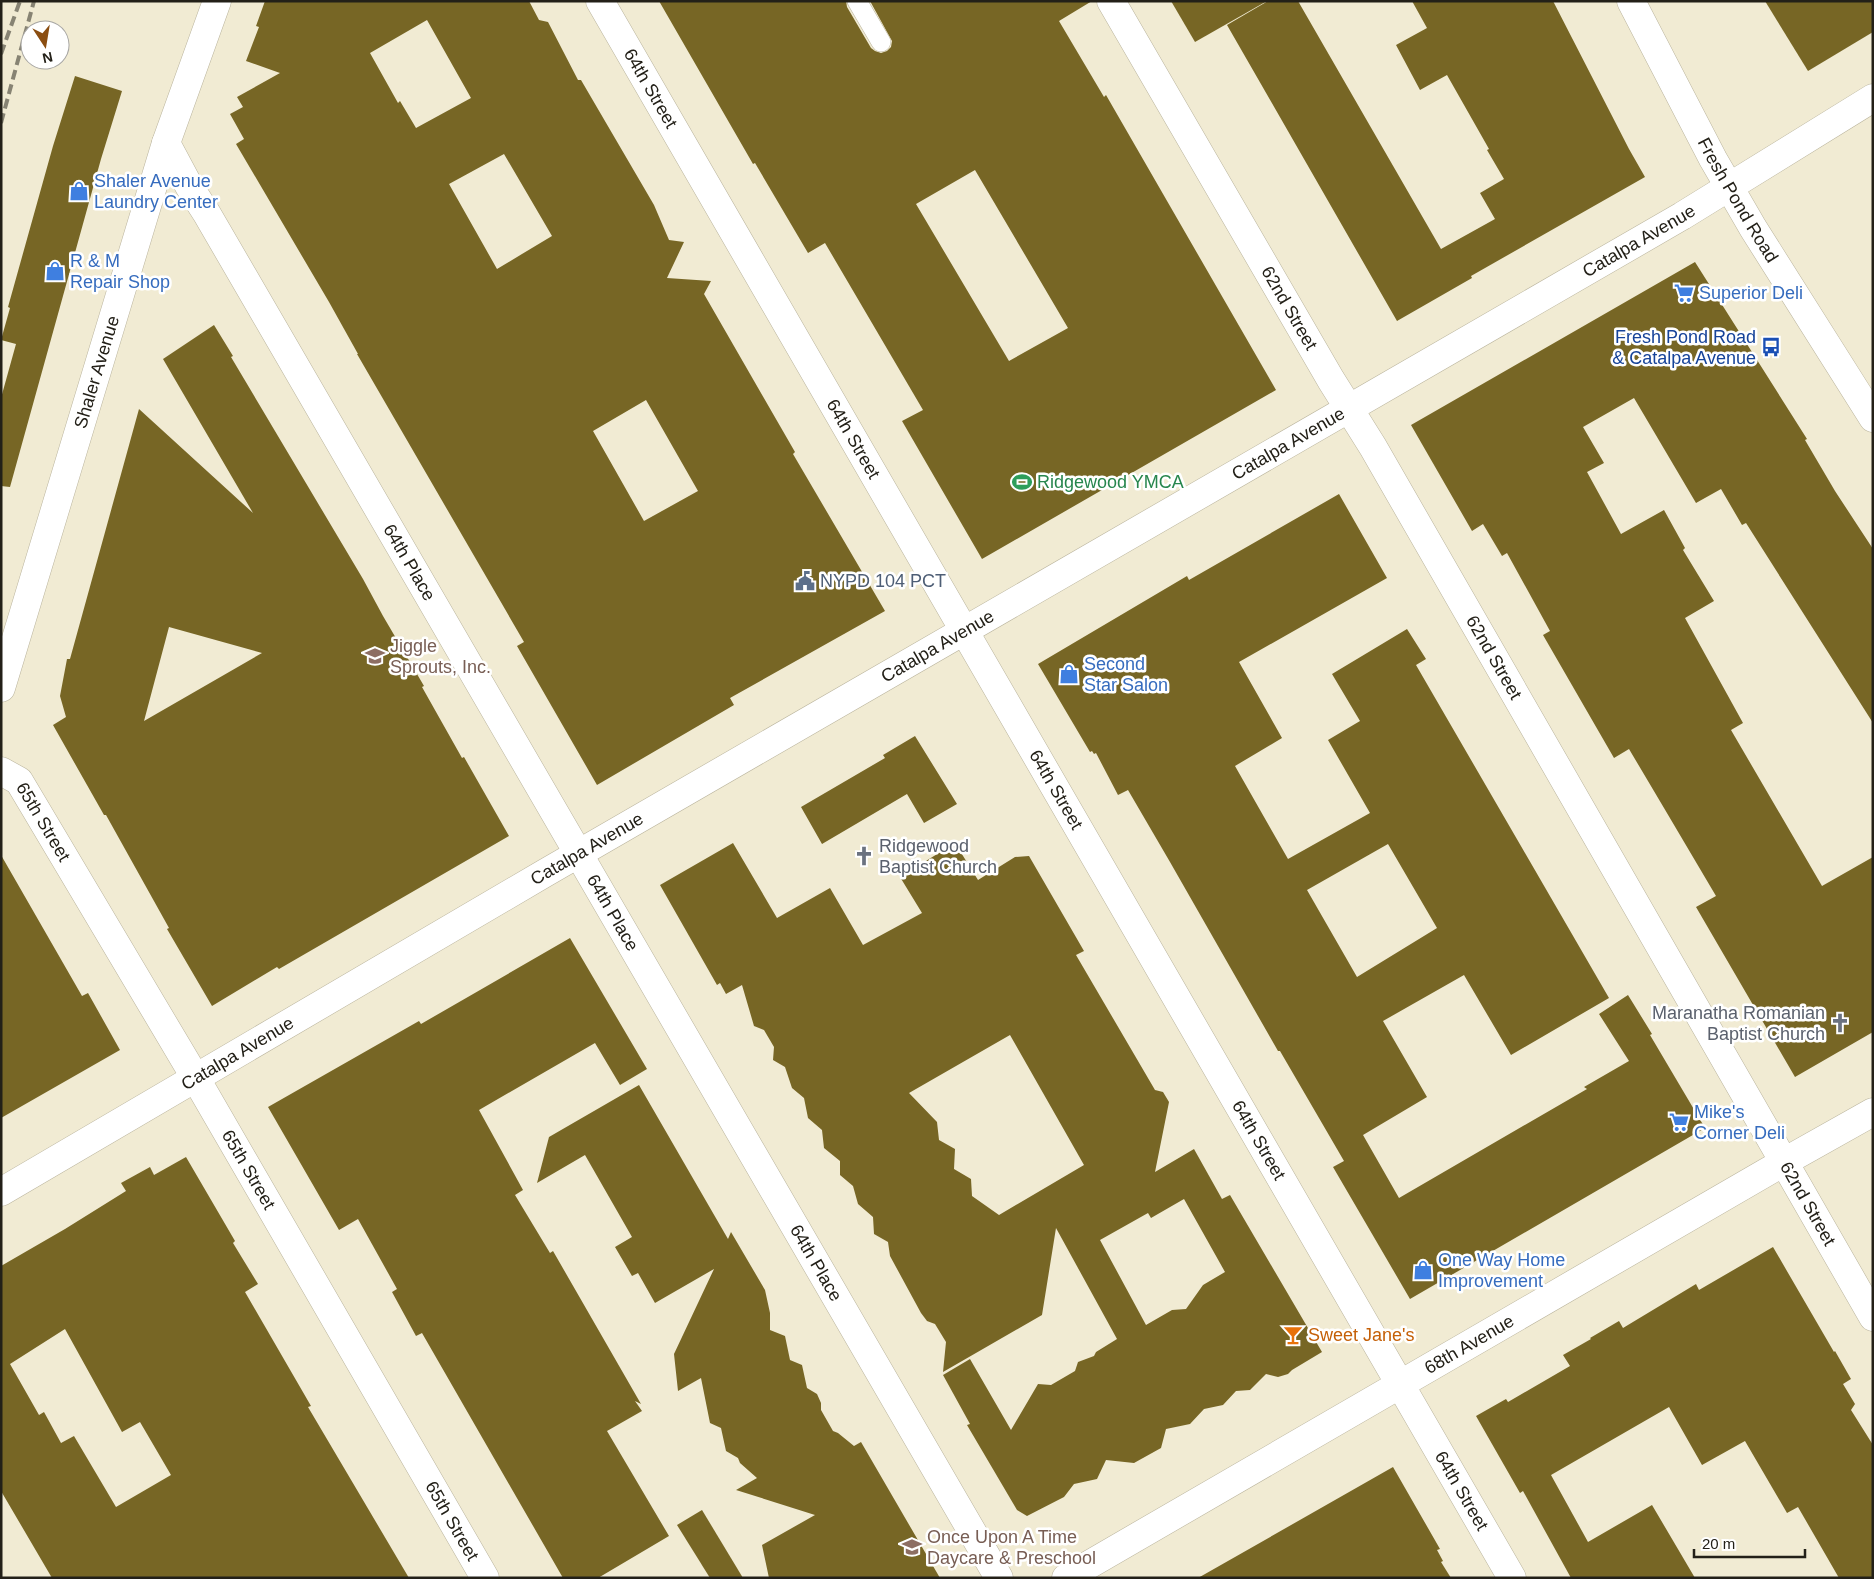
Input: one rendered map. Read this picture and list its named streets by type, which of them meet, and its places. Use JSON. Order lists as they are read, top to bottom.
{
  "streets": {
    "street": [
      "64th Street",
      "Fresh Pond Road",
      "Catalpa Avenue",
      "62nd Street",
      "Shaler Avenue",
      "64th Place",
      "65th Street",
      "68th Avenue"
    ]
  },
  "crossings": [
    ["64th Street", "Catalpa Avenue"],
    ["64th Street", "68th Avenue"],
    ["Fresh Pond Road", "Catalpa Avenue"],
    ["Catalpa Avenue", "62nd Street"],
    ["Catalpa Avenue", "64th Place"],
    ["Catalpa Avenue", "65th Street"],
    ["62nd Street", "68th Avenue"],
    ["Shaler Avenue", "64th Place"]
  ],
  "places": {
    "shop": [
      "Shaler Avenue Laundry Center",
      "R & M Repair Shop",
      "Second Star Salon",
      "One Way Home Improvement"
    ],
    "supermarket": ["Superior Deli", "Mike's Corner Deli"],
    "bus stop": ["Fresh Pond Road & Catalpa Avenue"],
    "sports": ["Ridgewood YMCA"],
    "public building": ["NYPD 104 PCT"],
    "school or university": ["Jiggle Sprouts, Inc.", "Once Upon A Time Daycare & Preschool"],
    "church": ["Ridgewood Baptist Church", "Maranatha Romanian Baptist Church"],
    "bar": ["Sweet Jane's"]
  },
  "scale_bar": "20 m",
  "north": "bottom"
}
